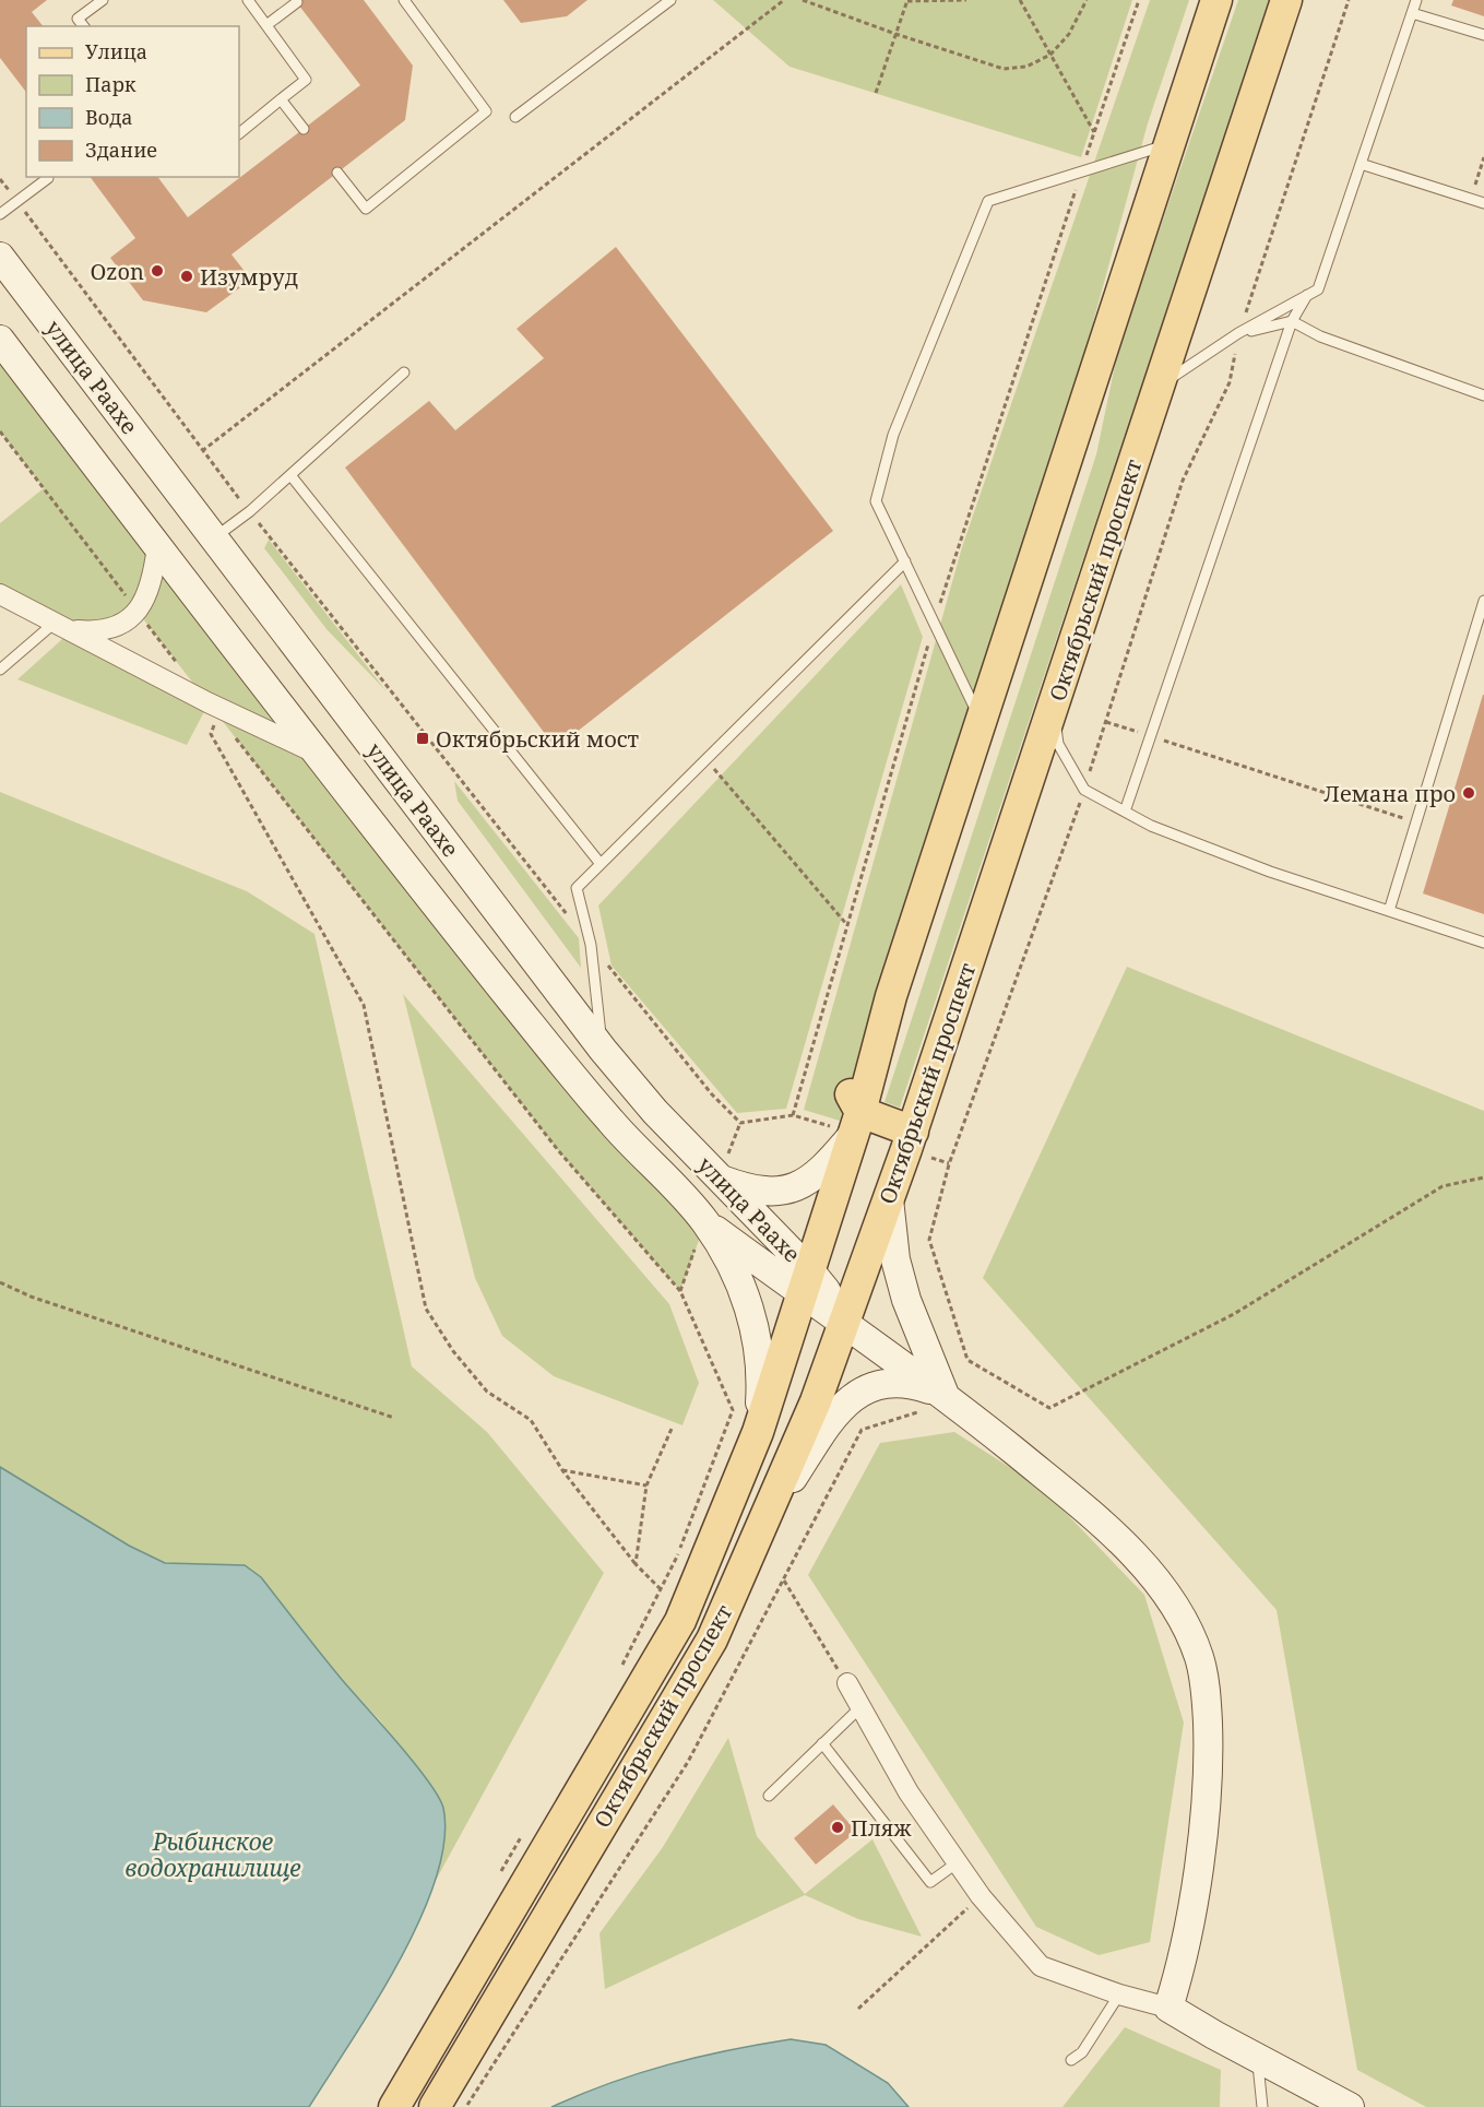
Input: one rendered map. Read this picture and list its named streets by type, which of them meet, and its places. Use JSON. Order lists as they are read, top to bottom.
{
  "streets": {
    "main road": ["улица Раахе", "Октябрьский проспект"]
  },
  "crossings": [
    ["улица Раахе", "Октябрьский проспект"]
  ],
  "water": ["Рыбинское водохранилище"],
  "places": {
    "other": [
      "Ozon",
      "Изумруд",
      "Лемана про",
      "Пляж"
    ],
    "transit": ["Октябрьский мост"]
  },
  "legend": [
    "Улица",
    "Парк",
    "Вода",
    "Здание"
  ]
}
